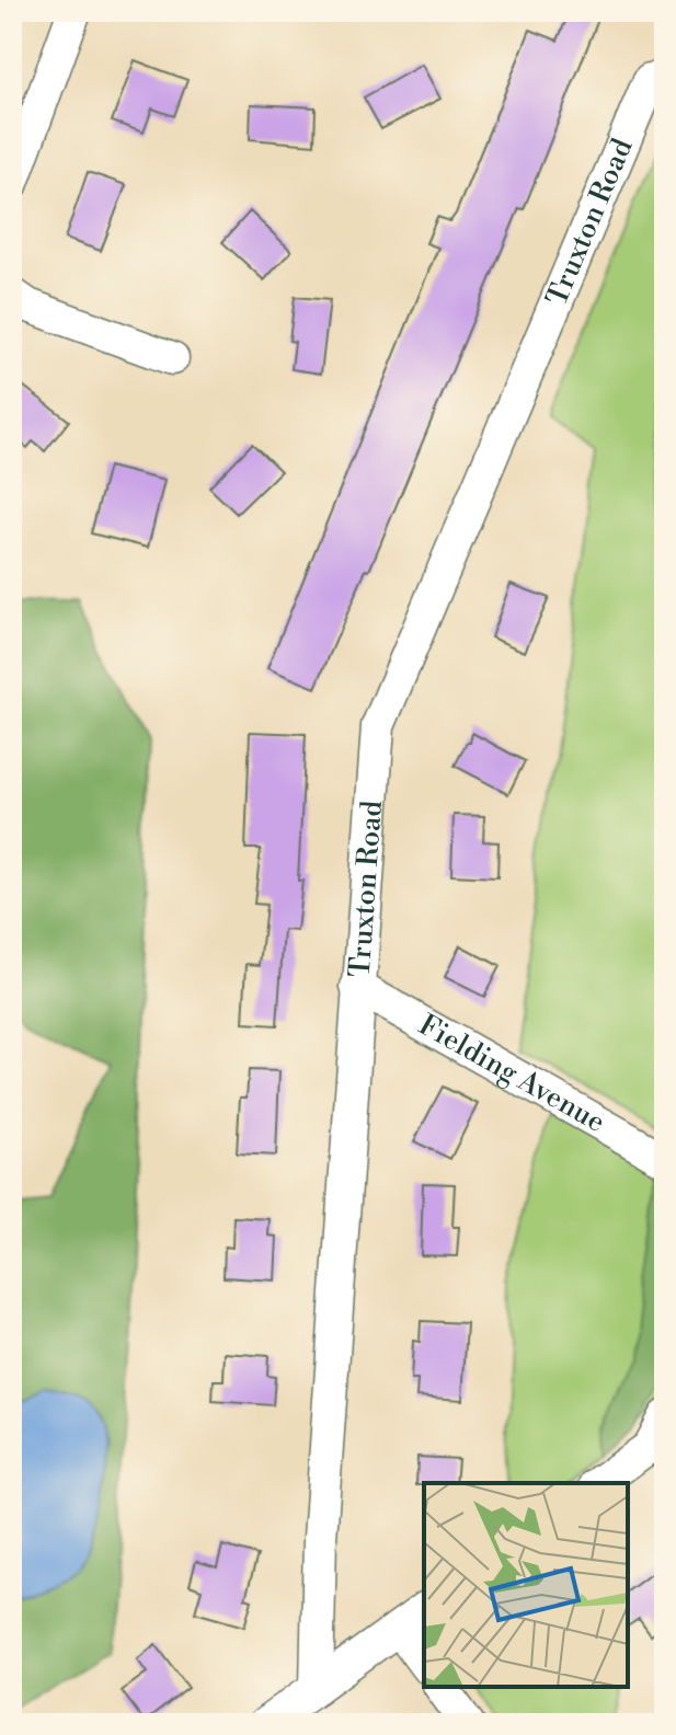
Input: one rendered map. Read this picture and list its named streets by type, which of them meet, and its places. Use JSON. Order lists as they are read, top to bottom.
{
  "streets": {
    "street": ["Truxton Road", "Fielding Avenue"]
  },
  "crossings": [
    ["Truxton Road", "Fielding Avenue"]
  ]
}
